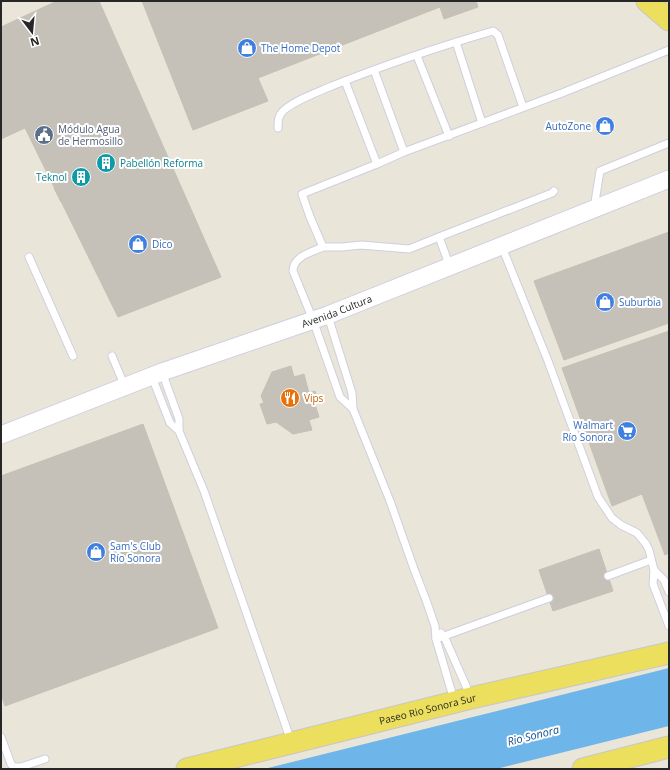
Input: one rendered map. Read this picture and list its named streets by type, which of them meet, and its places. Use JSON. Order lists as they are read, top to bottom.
{
  "streets": {
    "main road": ["Paseo Rio Sonora Sur"],
    "street": ["Avenida Cultura"]
  },
  "water": ["Rio Sonora"],
  "places": {
    "shop": [
      "The Home Depot",
      "AutoZone",
      "Dico",
      "Suburbia",
      "Sam's Club Río Sonora"
    ],
    "public building": ["Módulo Agua de Hermosillo"],
    "building": ["Pabellón Reforma", "Teknol"],
    "restaurant": ["Vips"],
    "supermarket": ["Walmart Río Sonora"]
  },
  "north": "bottom"
}
